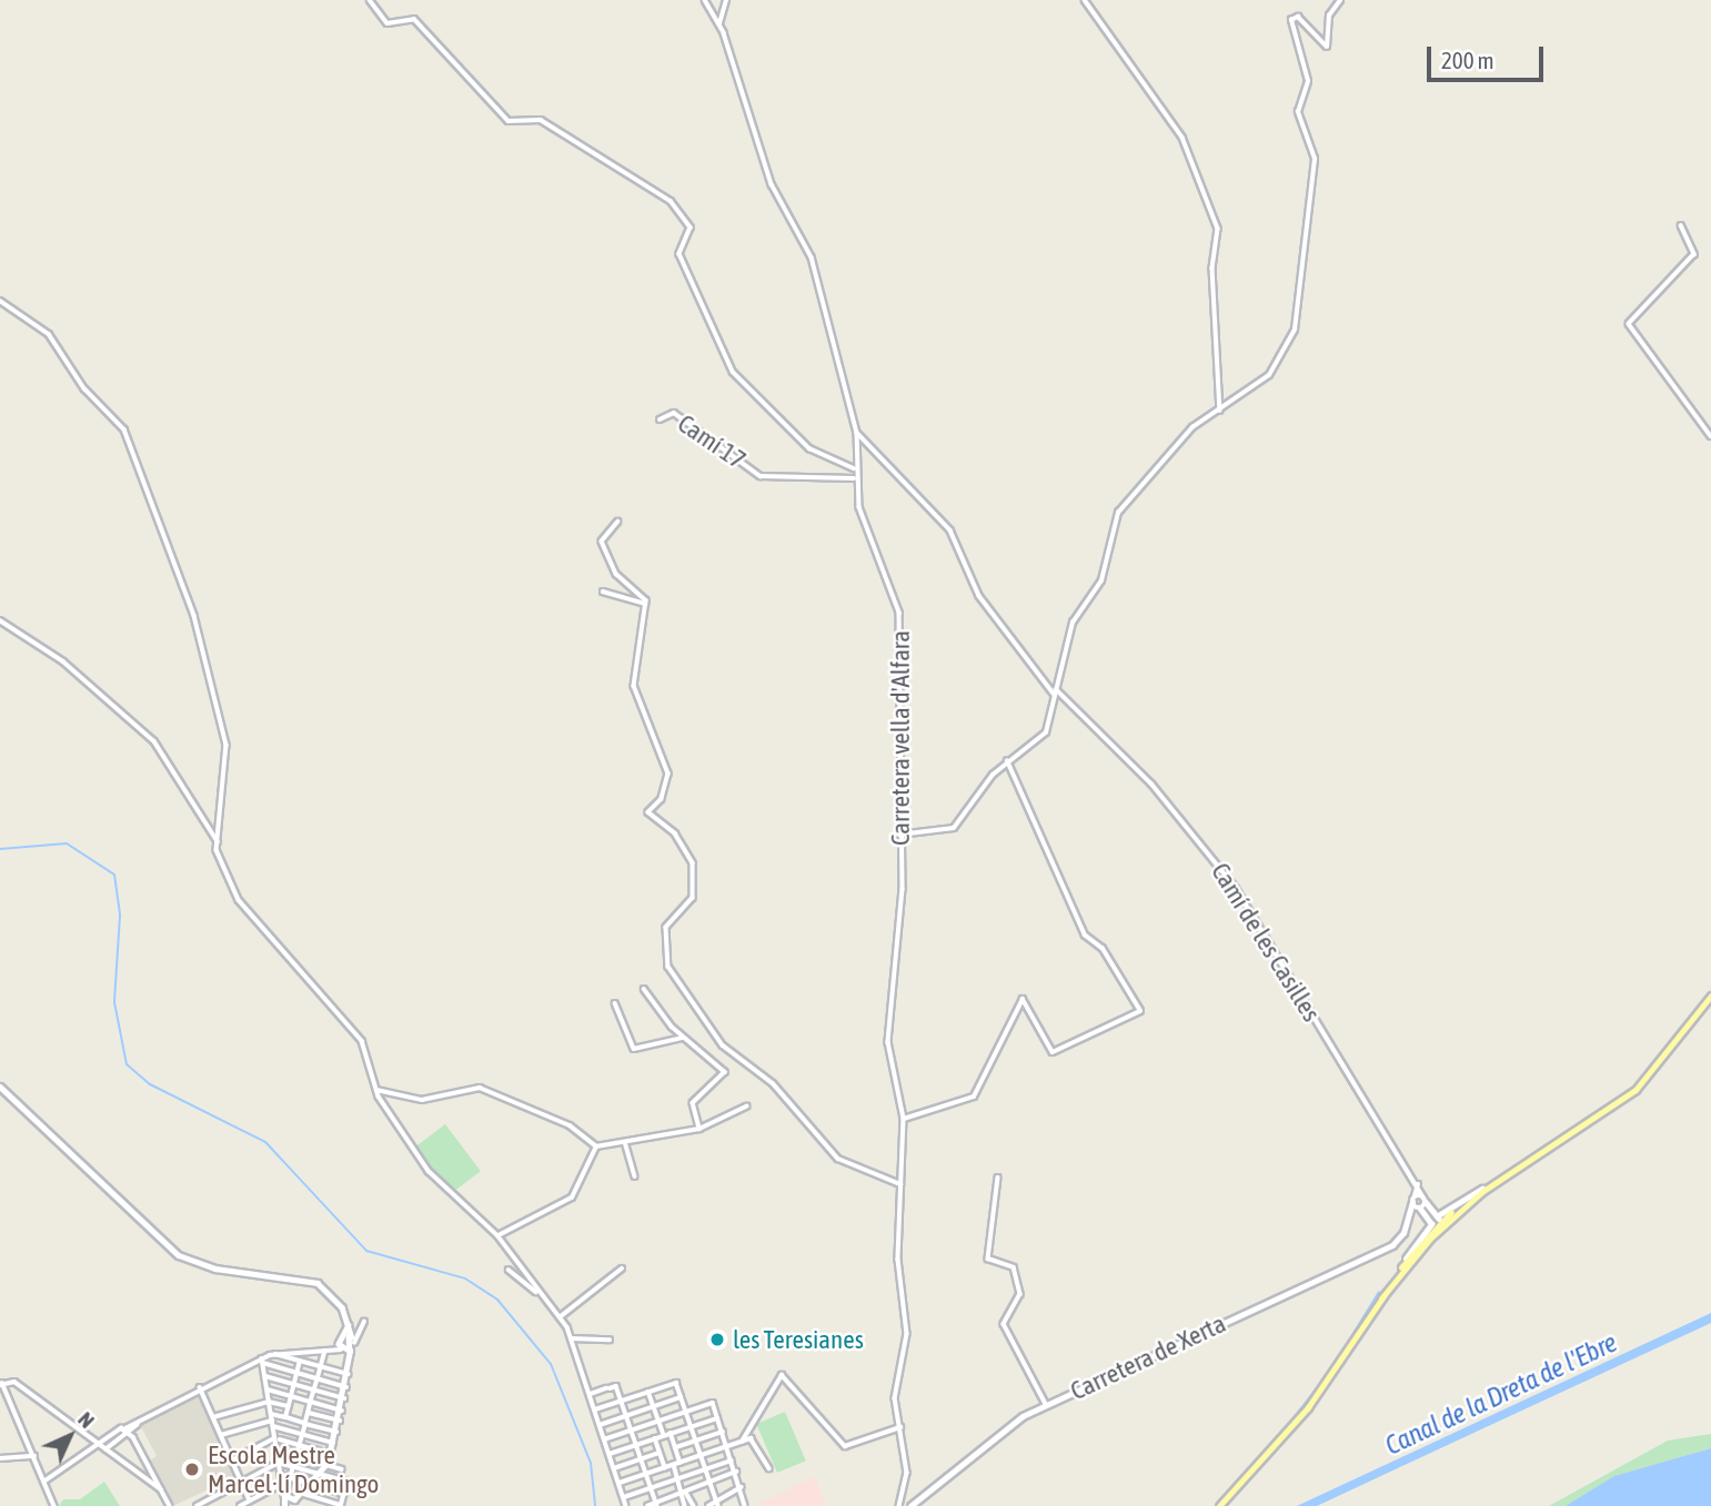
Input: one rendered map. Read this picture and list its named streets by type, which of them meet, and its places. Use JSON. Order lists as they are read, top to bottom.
{
  "streets": {
    "main road": ["Carretera de Xerta"],
    "street": ["Camí 17", "Carretera vella d'Alfara", "Camí de les Casilles"]
  },
  "crossings": [
    ["Camí 17", "Carretera vella d'Alfara"],
    ["Carretera vella d'Alfara", "Camí de les Casilles"]
  ],
  "water": ["Canal de la Dreta de l'Ebre"],
  "places": ["les Teresianes", "Escola Mestre Marcel·lí Domingo"],
  "scale_bar": "200 m",
  "north": "top right"
}
